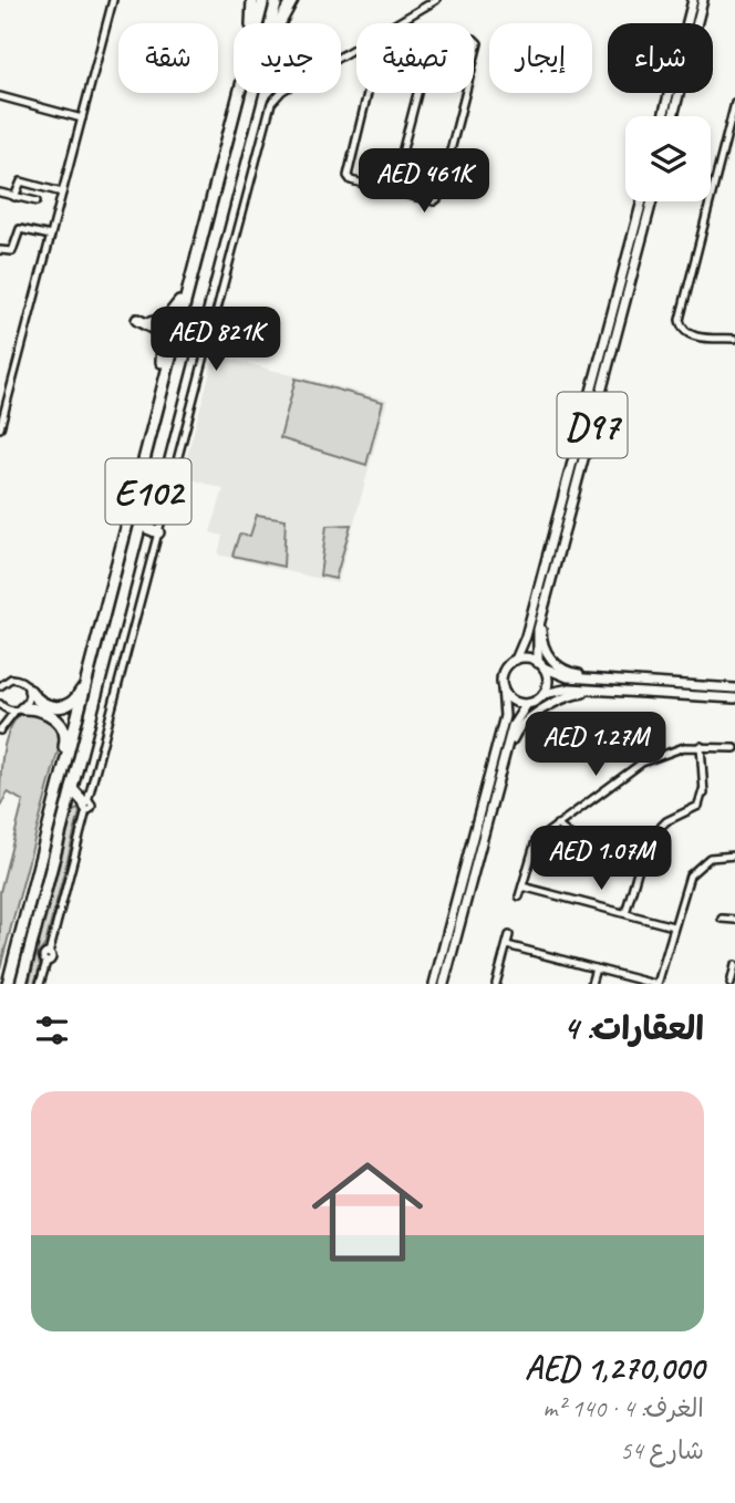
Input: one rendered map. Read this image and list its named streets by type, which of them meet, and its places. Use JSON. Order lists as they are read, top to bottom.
{
  "streets": {
    "highway": ["E102"],
    "main road": ["D97"]
  },
  "page": {
    "chip": [
      "شراء",
      "إيجار",
      "تصفية",
      "جديد",
      "شقة"
    ],
    "price": [
      "AED 461K",
      "AED 821K",
      "AED 1.27M",
      "AED 1.07M"
    ],
    "heading": "العقارات: 4",
    "list": [
      {
        "name": "AED 1,270,000",
        "note": "الغرف: 4 · 140 m² · شارع 54"
      }
    ]
  }
}
